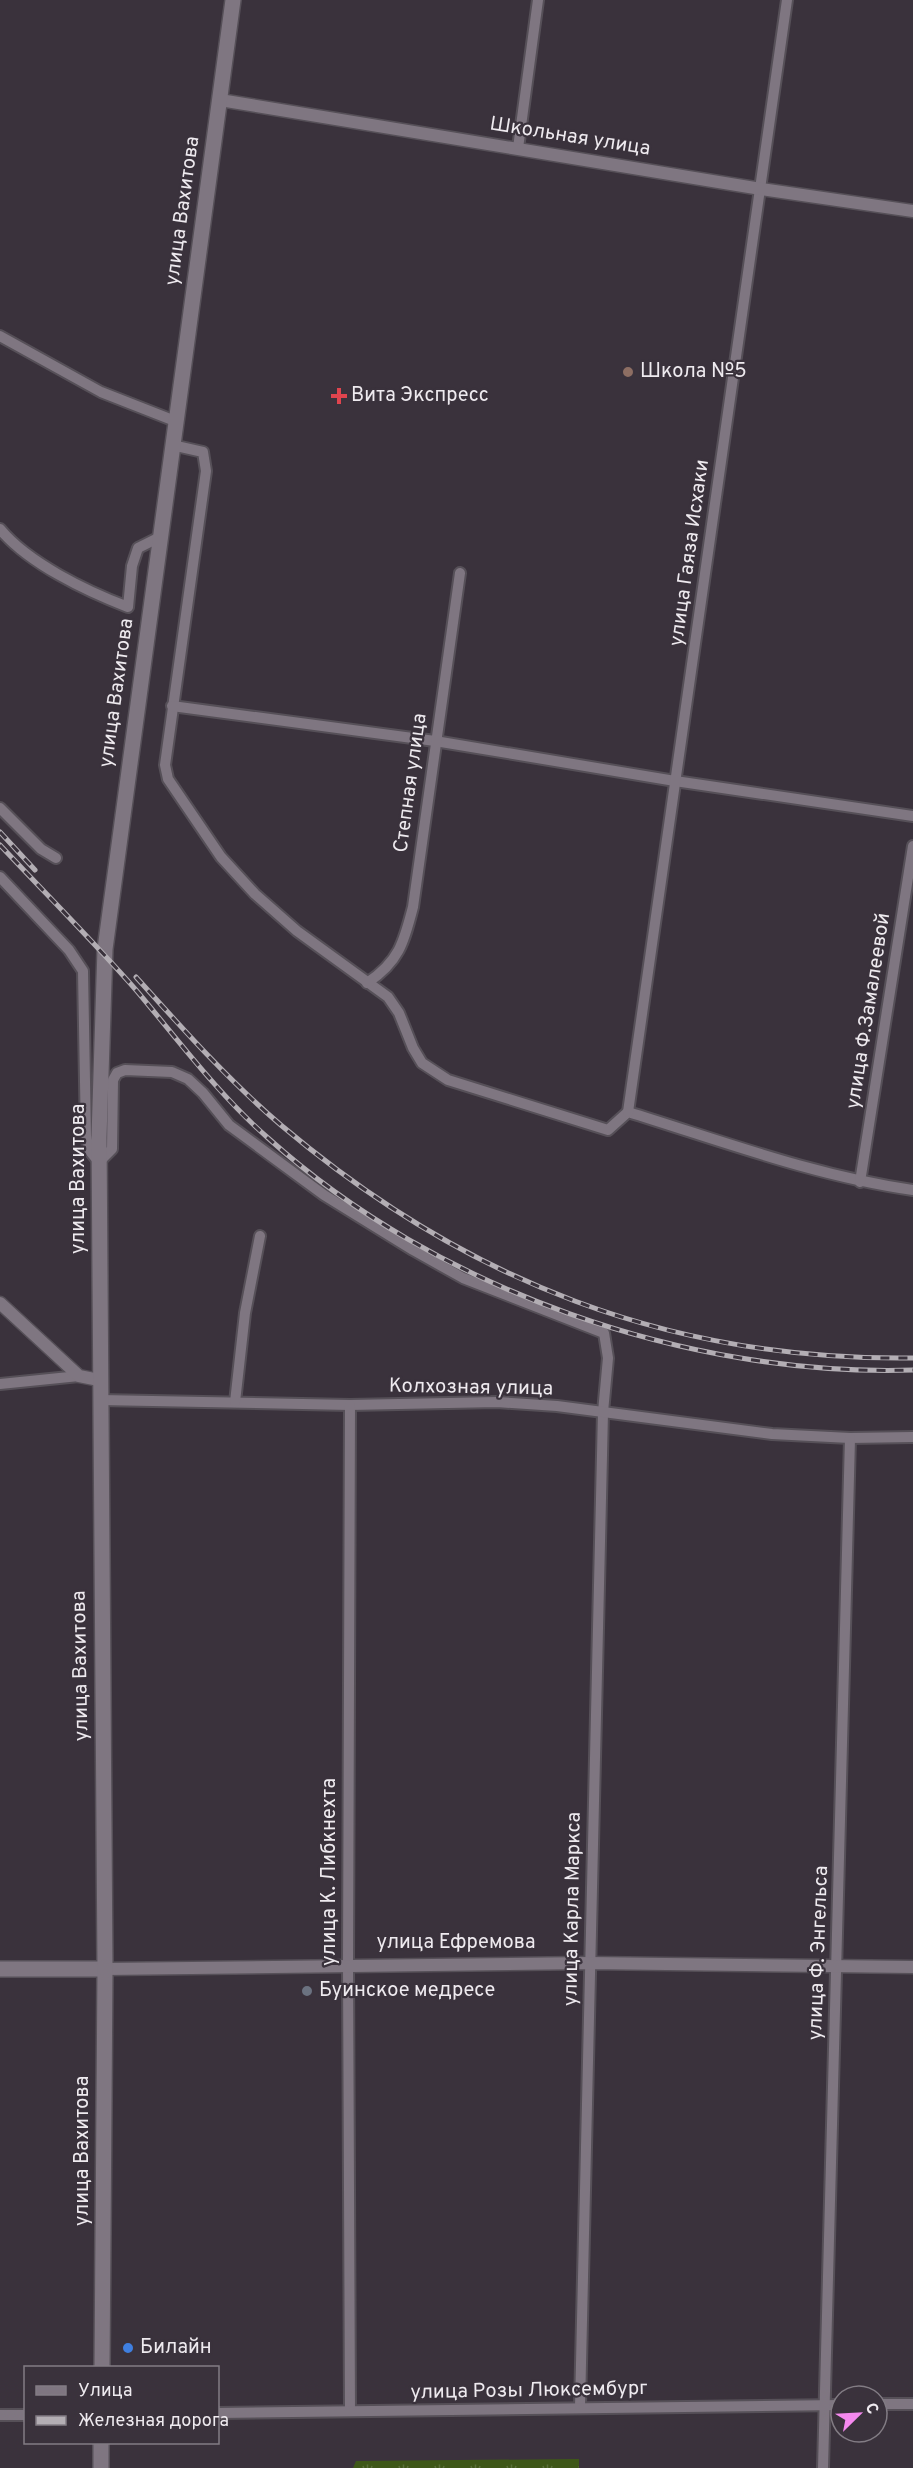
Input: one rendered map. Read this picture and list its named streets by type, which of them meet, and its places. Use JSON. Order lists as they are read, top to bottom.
{
  "streets": {
    "main road": ["улица Вахитова", "улица Ефремова"],
    "street": [
      "Школьная улица",
      "улица Гаяза Исхаки",
      "Степная улица",
      "улица Ф.Замалеевой",
      "Колхозная улица",
      "улица К. Либкнехта",
      "улица Карла Маркса",
      "улица Ф. Энгельса",
      "улица Розы Люксембург"
    ]
  },
  "crossings": [
    ["Школьная улица", "улица Вахитова"],
    ["Школьная улица", "улица Гаяза Исхаки"],
    ["улица Вахитова", "Колхозная улица"],
    ["улица Вахитова", "улица Карла Маркса"],
    ["улица Вахитова", "улица Ефремова"],
    ["Колхозная улица", "улица К. Либкнехта"],
    ["Колхозная улица", "улица Карла Маркса"],
    ["Колхозная улица", "улица Ф. Энгельса"],
    ["улица К. Либкнехта", "улица Ефремова"],
    ["улица К. Либкнехта", "улица Розы Люксембург"],
    ["улица Карла Маркса", "улица Ефремова"],
    ["улица Карла Маркса", "улица Розы Люксембург"],
    ["улица Ефремова", "улица Ф. Энгельса"],
    ["улица Ф. Энгельса", "улица Розы Люксембург"]
  ],
  "places": {
    "other": ["Школа №5", "Буинское медресе", "Билайн"],
    "health": ["Вита Экспресс"]
  },
  "legend": ["Улица", "Железная дорога"],
  "north": "top right"
}
